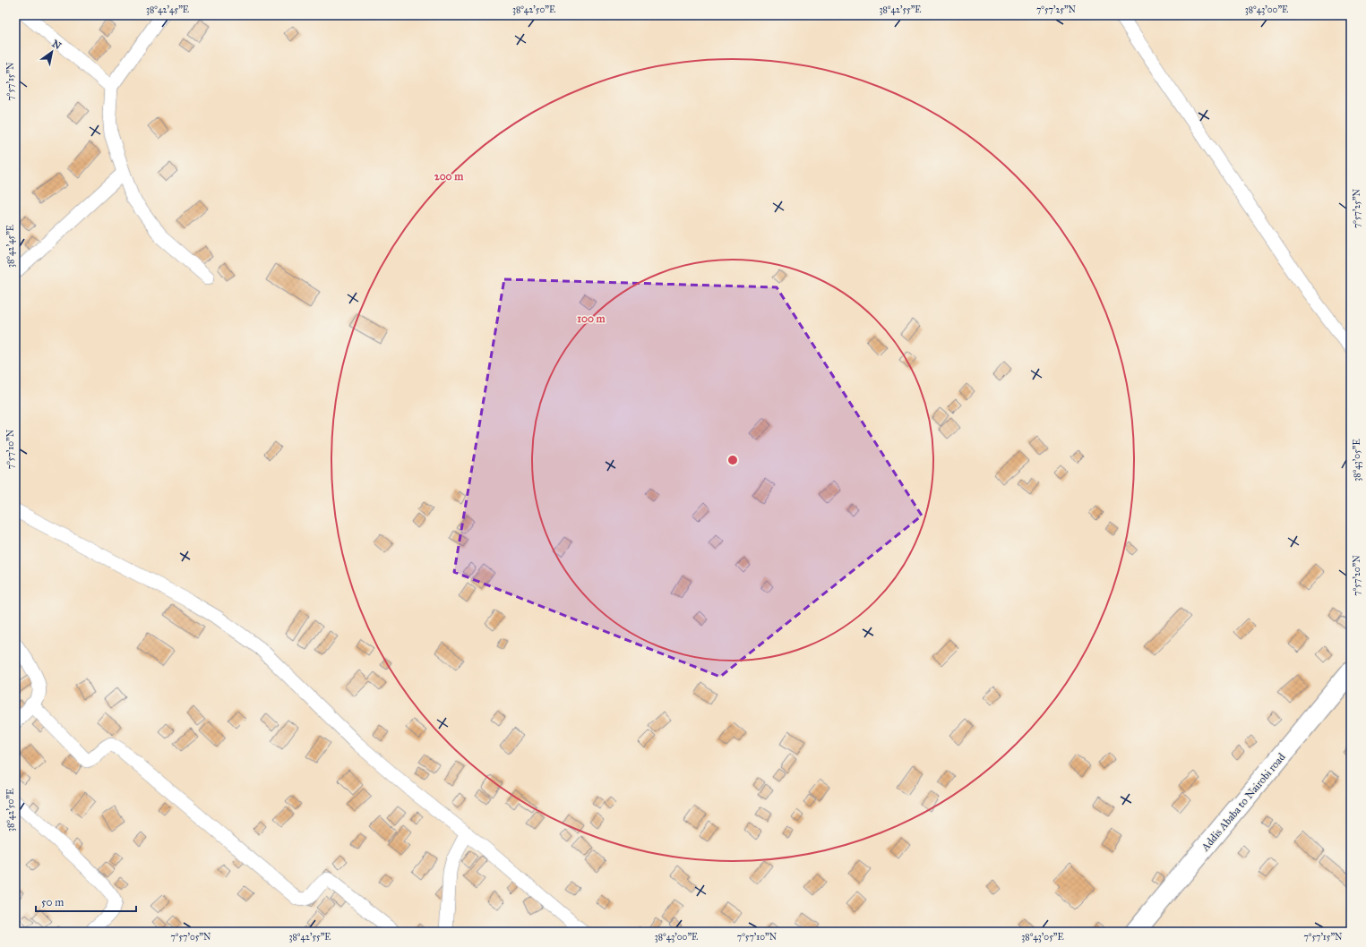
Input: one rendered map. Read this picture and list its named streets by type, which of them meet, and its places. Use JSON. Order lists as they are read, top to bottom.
{
  "streets": {
    "highway": ["Addis Ababa to Nairobi road"]
  },
  "scale_bar": "50 m",
  "north": "top right",
  "coordinates": [
    "38°42'45\"E",
    "38°42'50\"E",
    "38°42'55\"E",
    "7°57'25\"N",
    "38°43'00\"E",
    "7°57'15\"N",
    "7°57'10\"N",
    "38°43'05\"E",
    "7°57'20\"N",
    "7°57'05\"N"
  ],
  "rings": ["200 m", "100 m"]
}
